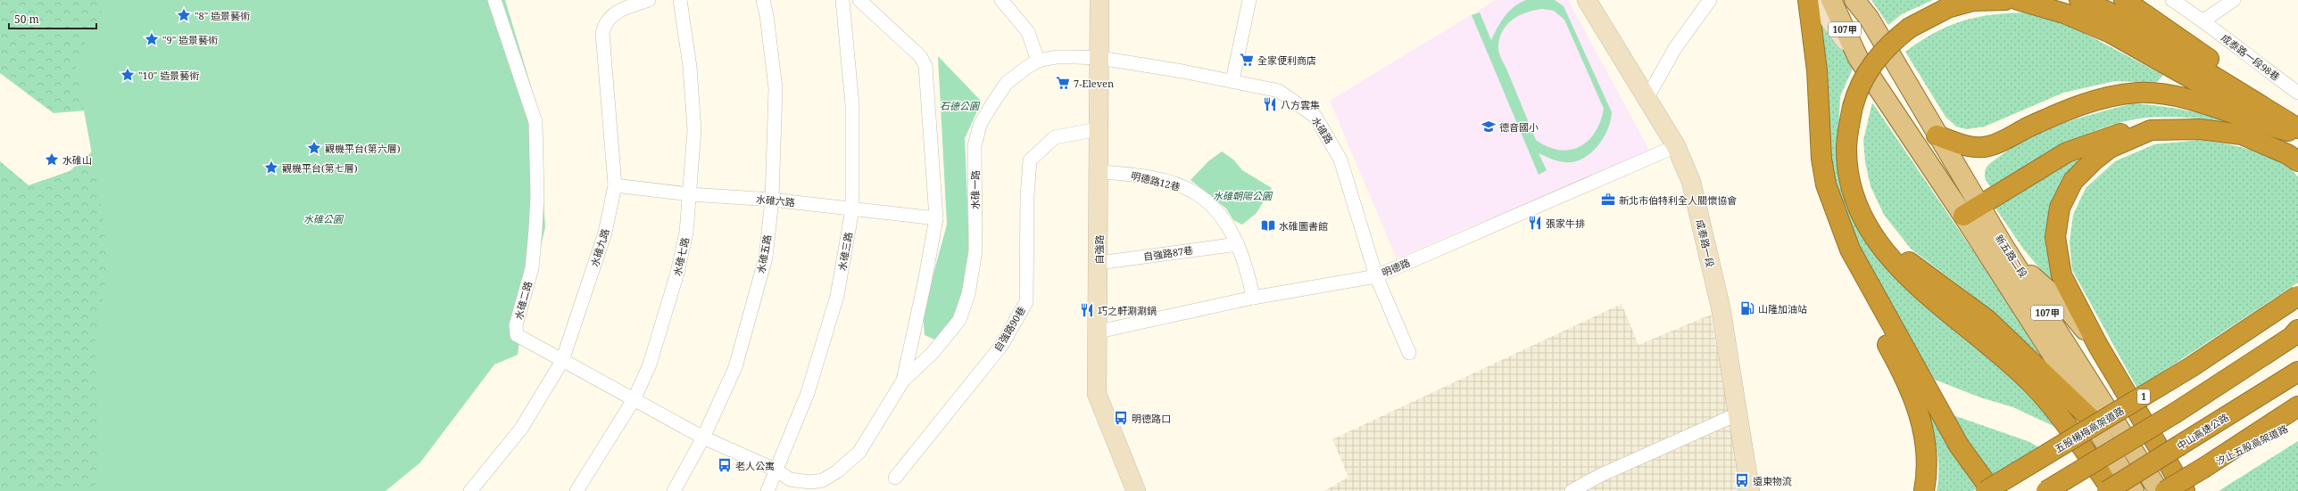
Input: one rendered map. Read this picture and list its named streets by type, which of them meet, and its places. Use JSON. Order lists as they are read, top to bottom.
{
  "streets": {
    "highway": [
      "1",
      "五股楊梅高架道路",
      "中山高速公路",
      "汐止五股高架道路"
    ],
    "main road": [
      "107甲",
      "成泰路一段",
      "自強路",
      "新五路二段"
    ],
    "street": [
      "成泰路一段98巷",
      "水碓路",
      "明德路12巷",
      "水碓一路",
      "水碓六路",
      "水碓九路",
      "水碓三路",
      "自強路87巷",
      "水碓五路",
      "水碓七路",
      "明德路",
      "水碓二路",
      "自強路90巷"
    ]
  },
  "crossings": [
    ["水碓路", "水碓一路"],
    ["水碓路", "自強路"],
    ["水碓路", "明德路"],
    ["明德路12巷", "自強路"],
    ["明德路12巷", "自強路87巷"],
    ["明德路12巷", "明德路"],
    ["水碓一路", "水碓六路"],
    ["水碓一路", "自強路"],
    ["水碓一路", "水碓三路"],
    ["水碓一路", "水碓二路"],
    ["水碓六路", "水碓九路"],
    ["水碓六路", "水碓三路"],
    ["水碓六路", "水碓五路"],
    ["水碓六路", "水碓七路"],
    ["成泰路一段", "明德路"],
    ["水碓九路", "水碓二路"],
    ["自強路", "自強路87巷"],
    ["自強路", "明德路"],
    ["自強路", "自強路90巷"],
    ["水碓三路", "水碓二路"],
    ["水碓五路", "水碓二路"],
    ["水碓七路", "水碓二路"]
  ],
  "parks": ["石德公園", "水碓朝陽公園", "水碓公園"],
  "places": {
    "place": [
      "\"8\" 造景藝術",
      "\"9\" 造景藝術",
      "\"10\" 造景藝術",
      "觀機平台(第六層)",
      "水碓山",
      "觀機平台(第七層)"
    ],
    "supermarket": ["全家便利商店", "7-Eleven"],
    "restaurant": ["八方雲集", "張家牛排", "巧之軒涮涮鍋"],
    "school or university": ["德音國小"],
    "office": ["新北市伯特利全人關懷協會"],
    "library": ["水碓圖書館"],
    "fuel station": ["山隆加油站"],
    "bus stop": ["明德路口", "老人公寓", "遠東物流"]
  },
  "scale_bar": "50 m"
}
